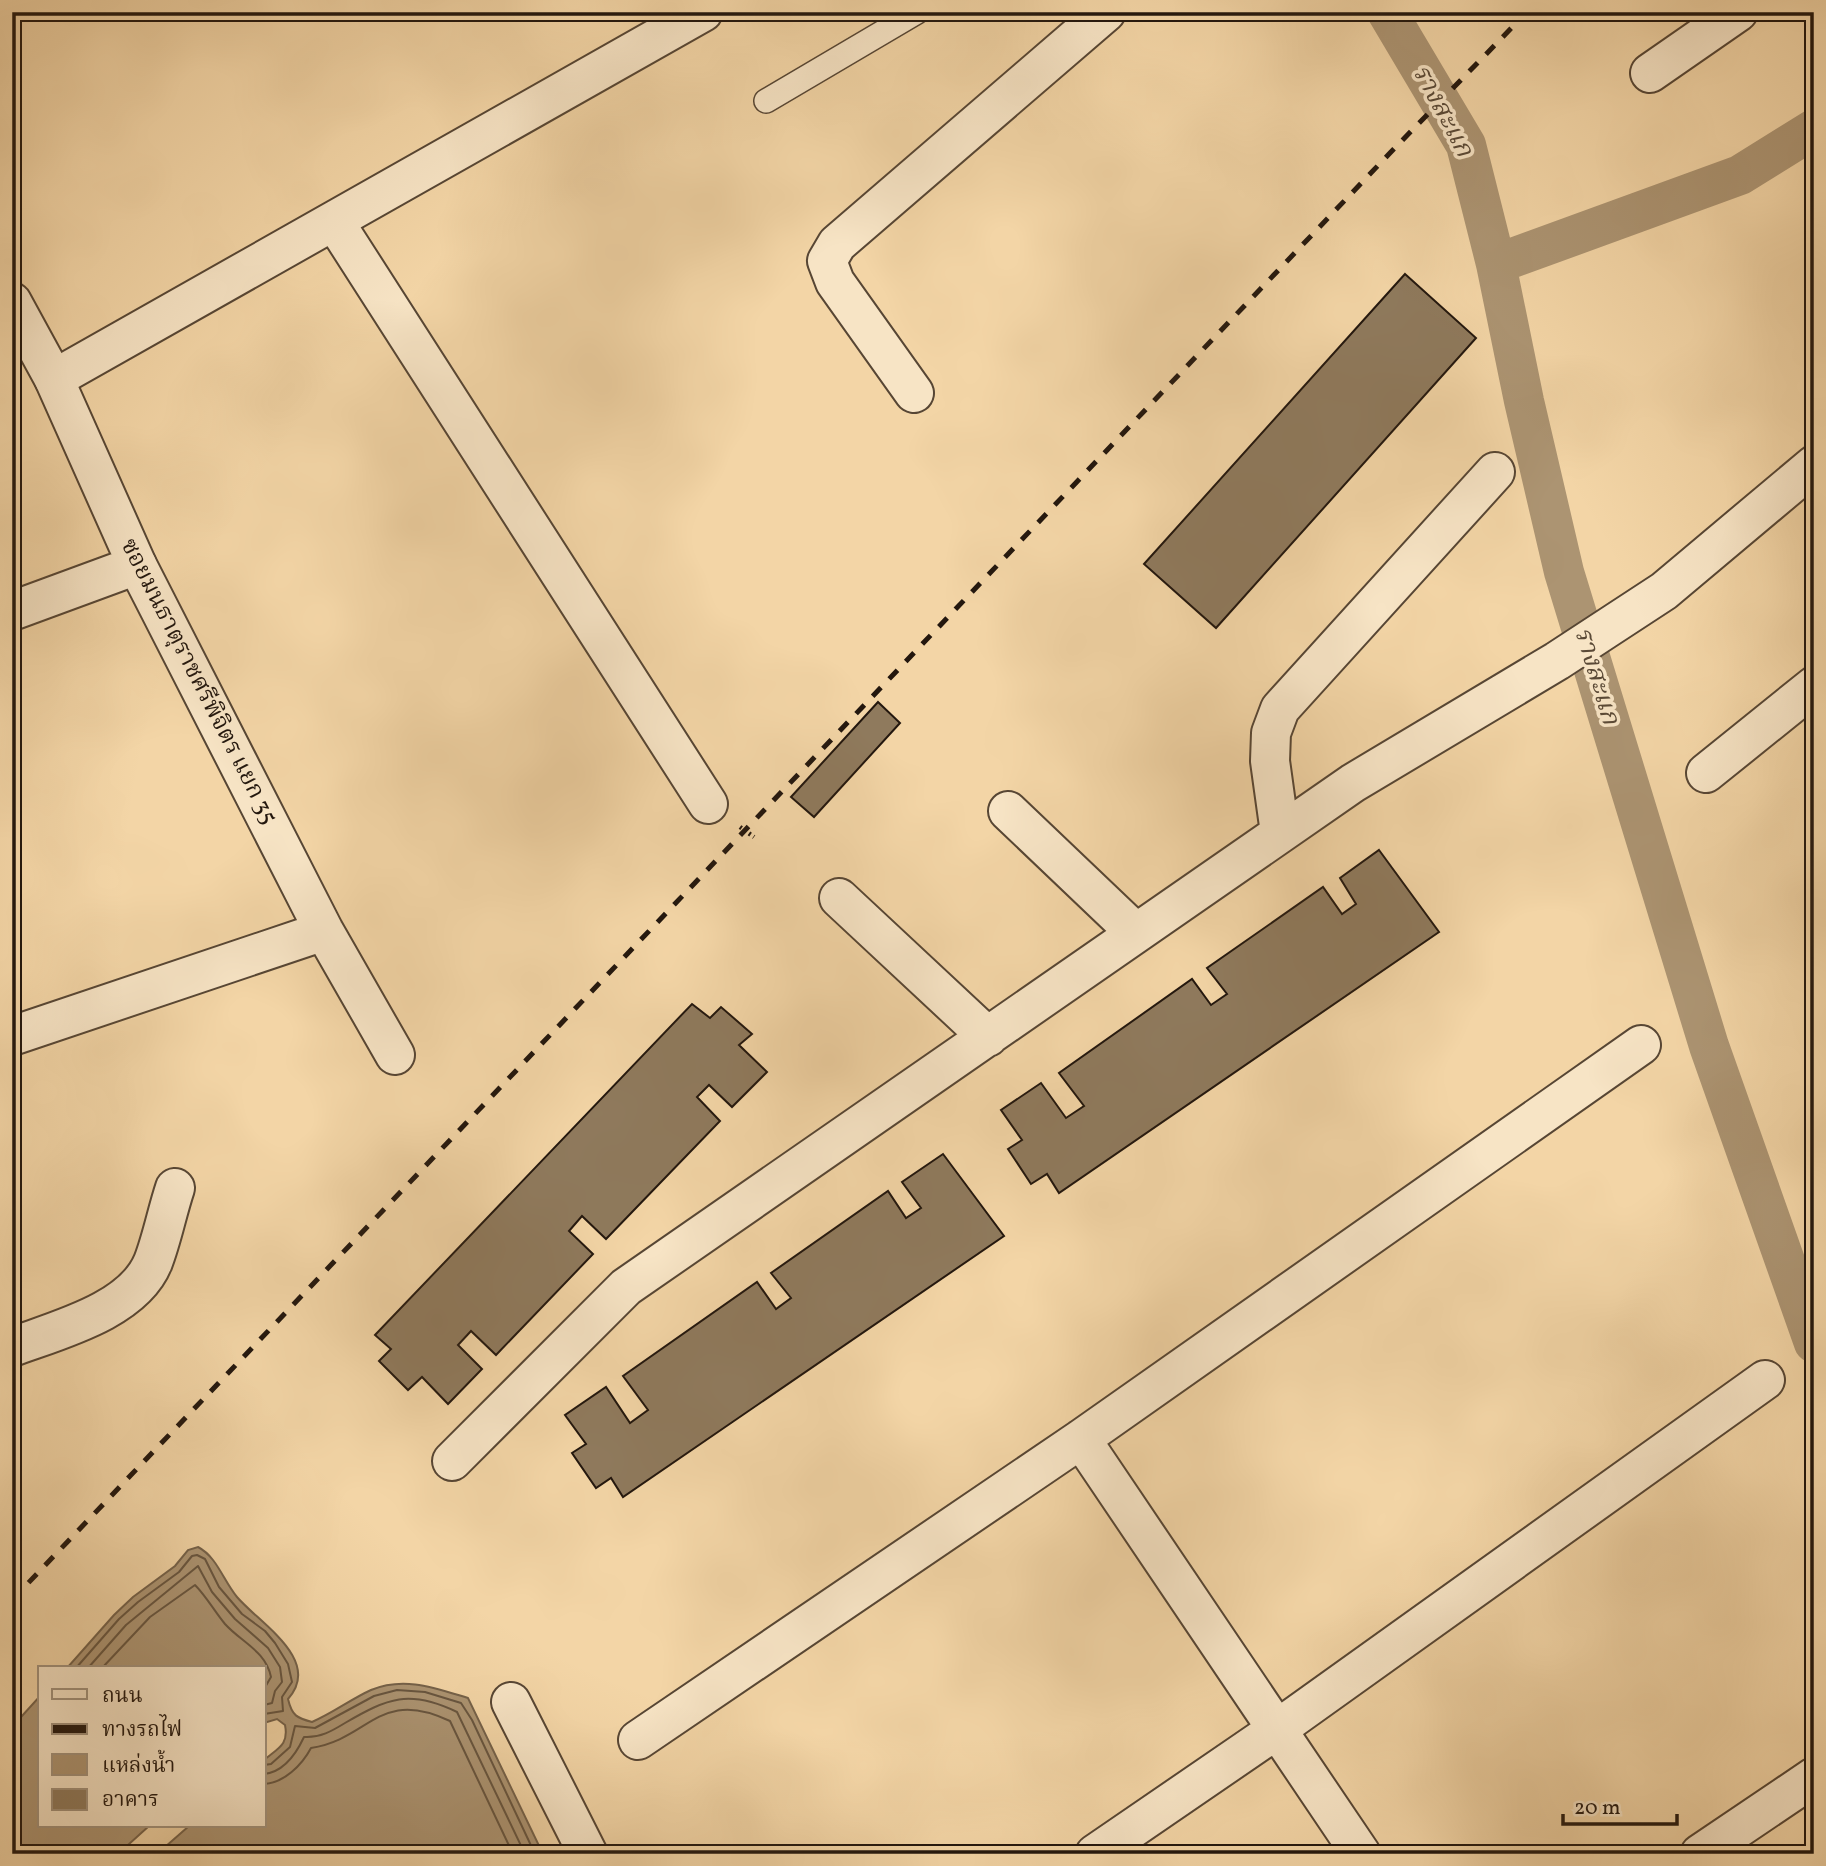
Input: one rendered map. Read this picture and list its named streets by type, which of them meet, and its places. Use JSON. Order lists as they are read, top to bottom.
{
  "streets": {
    "street": ["ซอยมนธาตุราชศรีพิจิตร แยก 35"]
  },
  "water": ["รางสะแก"],
  "legend": [
    "ถนน",
    "ทางรถไฟ",
    "แหล่งน้ำ",
    "อาคาร"
  ],
  "scale_bar": "20 m"
}
